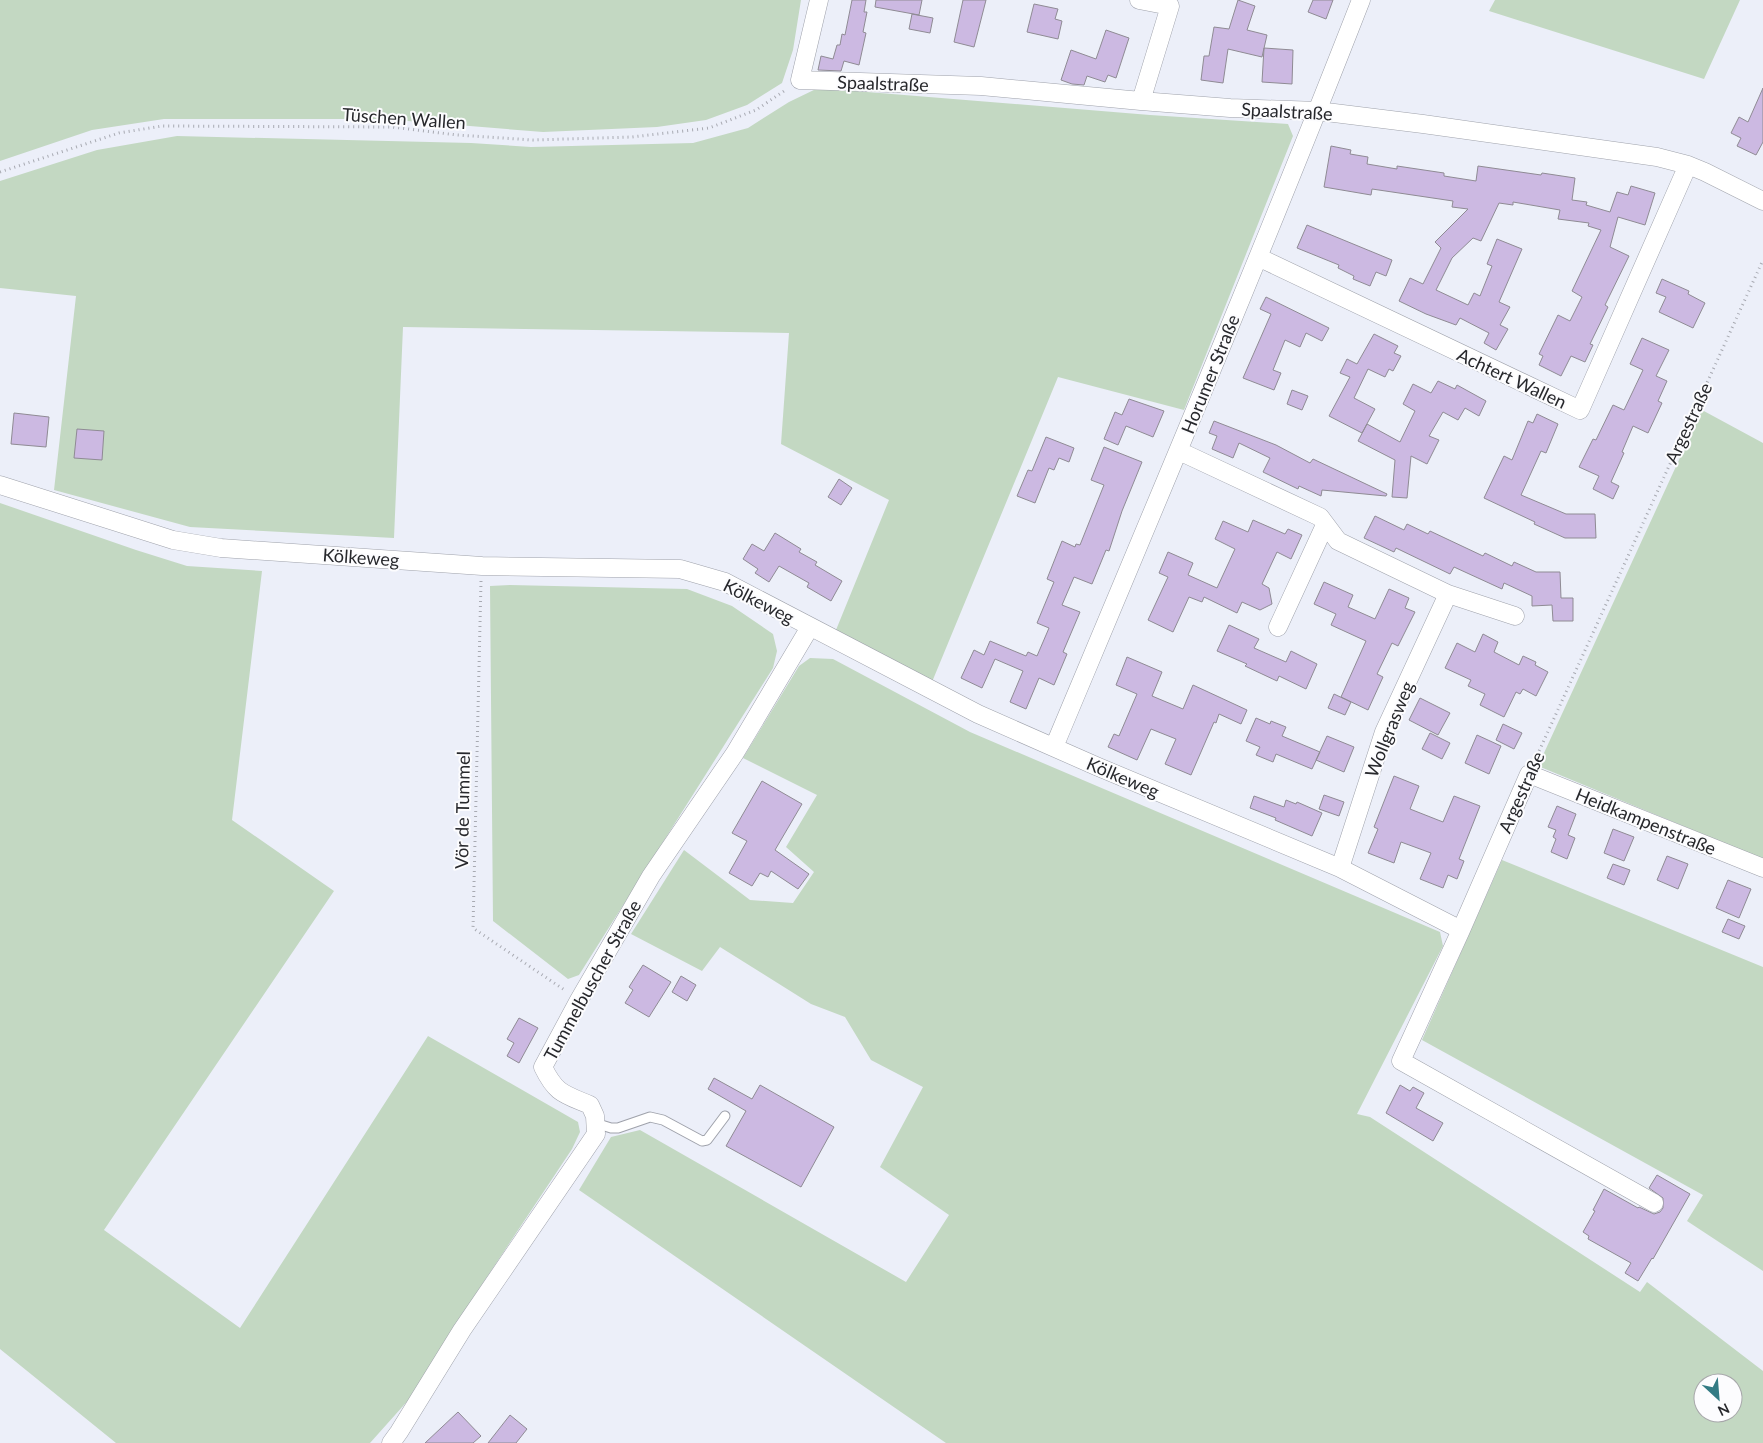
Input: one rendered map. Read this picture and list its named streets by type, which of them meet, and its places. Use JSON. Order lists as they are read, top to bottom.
{
  "streets": {
    "street": [
      "Spaalstraße",
      "Horumer Straße",
      "Achtert Wallen",
      "Argestraße",
      "Kölkeweg",
      "Wollgrasweg",
      "Heidkampenstraße",
      "Tummelbuscher Straße"
    ],
    "path": ["Tüschen Wallen", "Vör de Tummel"]
  },
  "crossings": [
    ["Spaalstraße", "Tüschen Wallen"],
    ["Spaalstraße", "Horumer Straße"],
    ["Spaalstraße", "Achtert Wallen"],
    ["Horumer Straße", "Achtert Wallen"],
    ["Horumer Straße", "Kölkeweg"],
    ["Argestraße", "Kölkeweg"],
    ["Argestraße", "Heidkampenstraße"],
    ["Kölkeweg", "Wollgrasweg"],
    ["Kölkeweg", "Vör de Tummel"],
    ["Kölkeweg", "Tummelbuscher Straße"],
    ["Vör de Tummel", "Tummelbuscher Straße"]
  ],
  "north": "bottom right"
}
